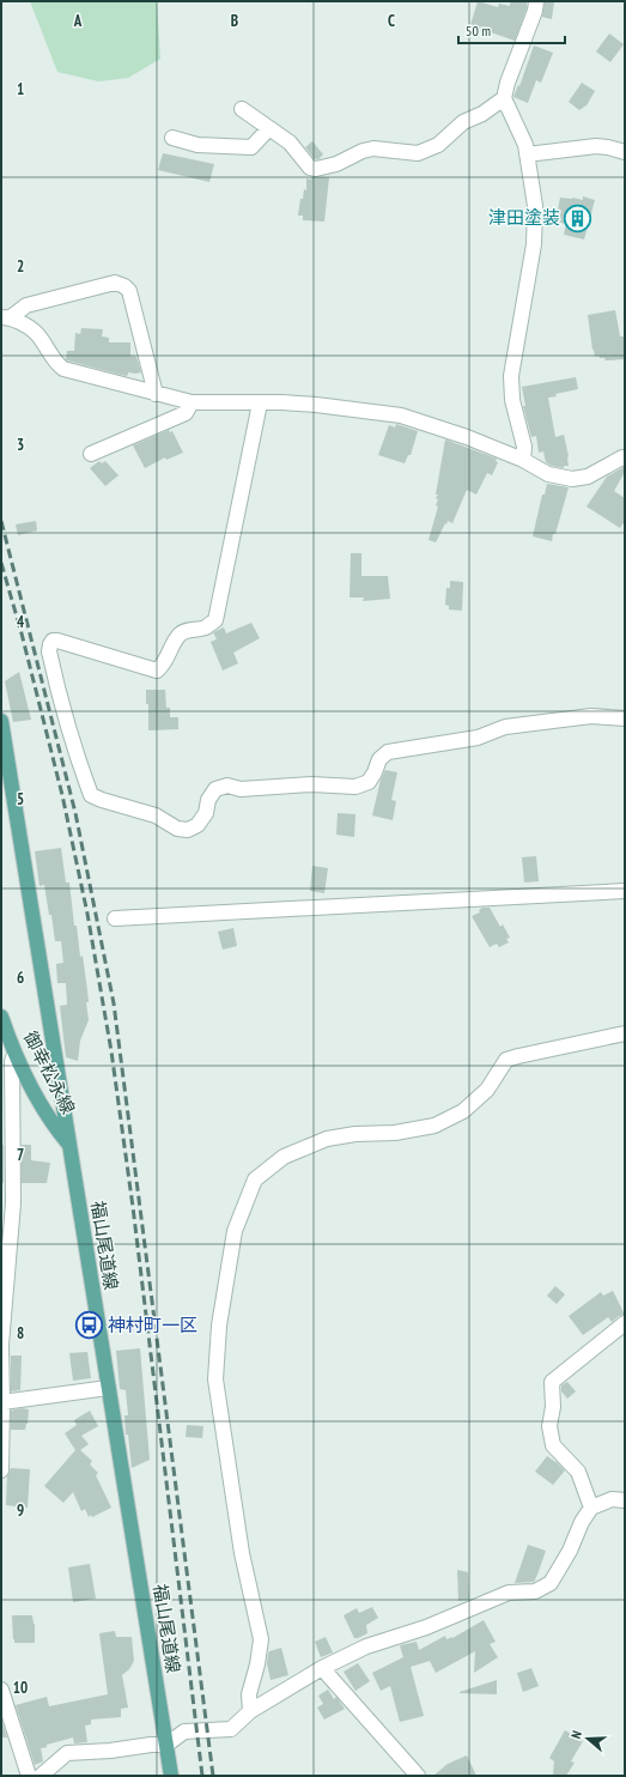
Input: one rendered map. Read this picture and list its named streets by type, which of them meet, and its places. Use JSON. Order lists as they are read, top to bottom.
{
  "streets": {
    "main road": ["御幸松永線", "福山尾道線"]
  },
  "crossings": [
    ["御幸松永線", "福山尾道線"]
  ],
  "places": {
    "building": ["津田塗装"],
    "bus stop": ["神村町一区"]
  },
  "scale_bar": "50 m",
  "north": "left",
  "grid": {
    "columns": ["A", "B", "C"],
    "rows": [
      "1",
      "2",
      "3",
      "4",
      "5",
      "6",
      "7",
      "8",
      "9",
      "10"
    ]
  }
}
